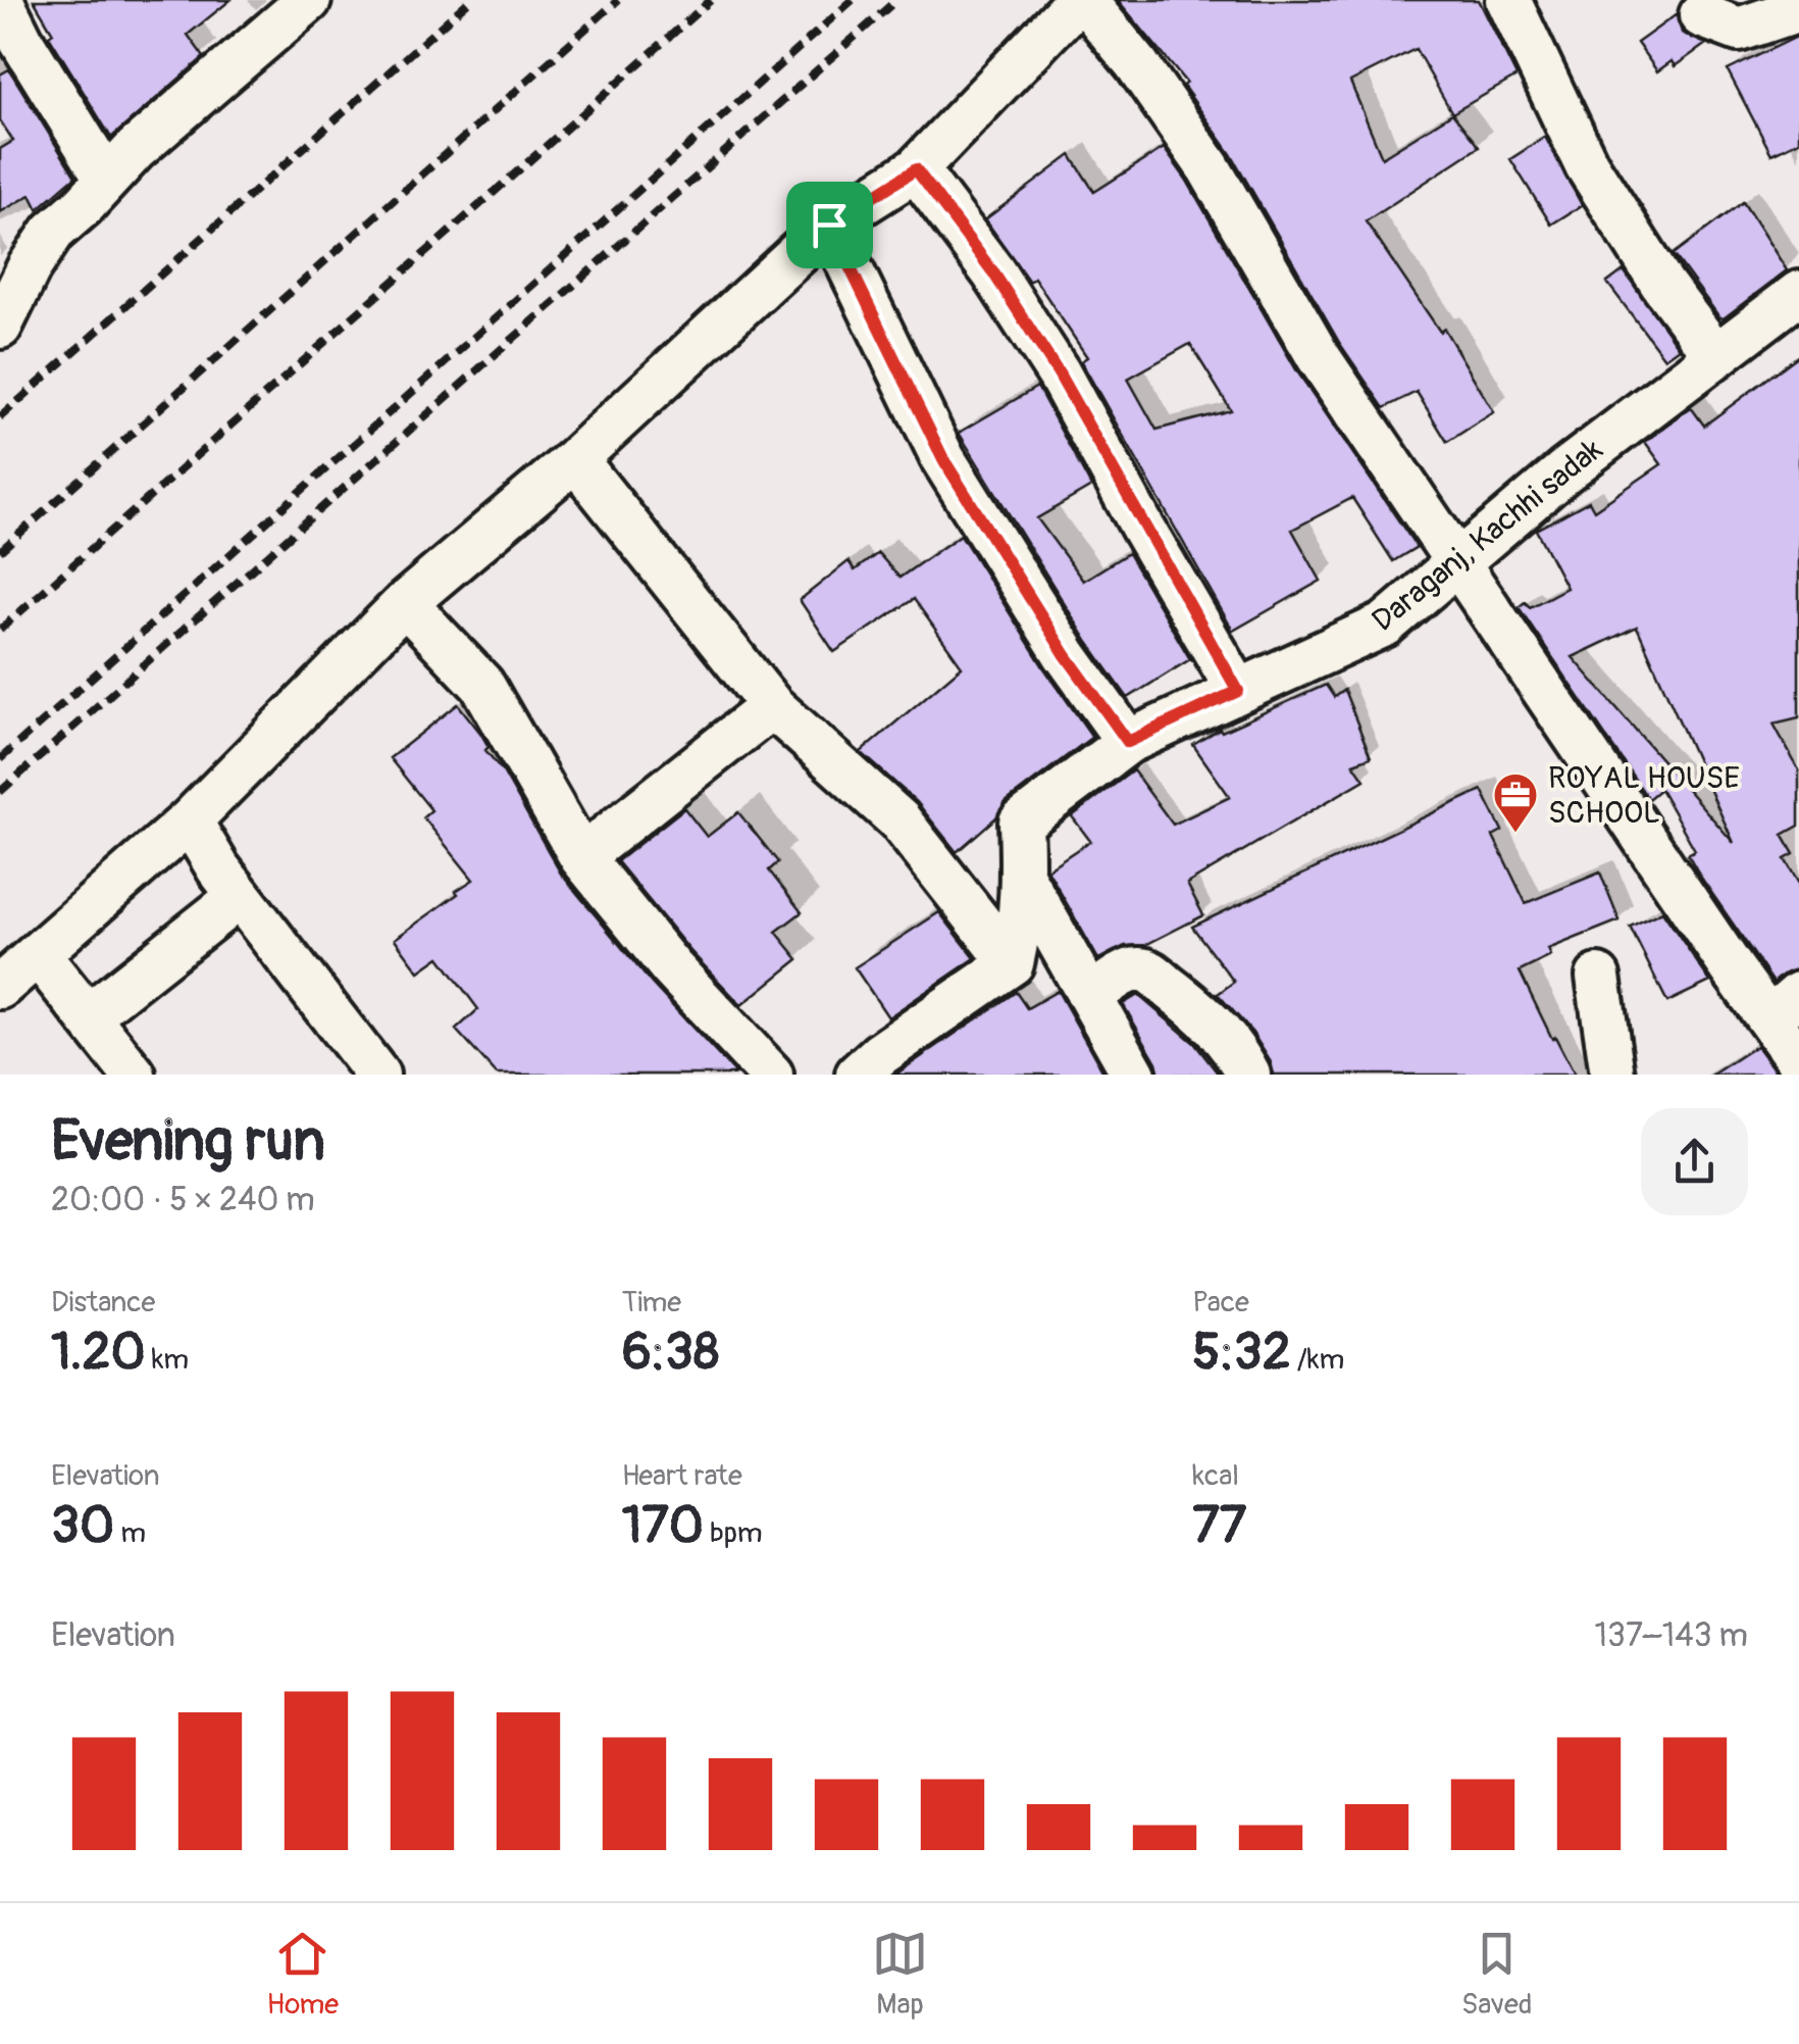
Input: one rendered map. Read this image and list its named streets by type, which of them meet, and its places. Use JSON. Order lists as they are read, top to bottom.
{
  "streets": {
    "street": ["Daraganj, Kachhi sadak"]
  },
  "places": {
    "office": ["ROYAL HOUSE SCHOOL"]
  },
  "page": {
    "heading": ["Evening run", "20:00 · 5 × 240 m"],
    "stats": [
      ["Distance", "1.20 km"],
      ["Time", "6:38"],
      ["Pace", "5:32 /km"],
      ["Elevation", "30 m"],
      ["Heart rate", "170 bpm"],
      ["kcal", "77"]
    ],
    "chart": ["Elevation", "137–143 m"],
    "tabs": ["Home", "Map", "Saved"]
  }
}
